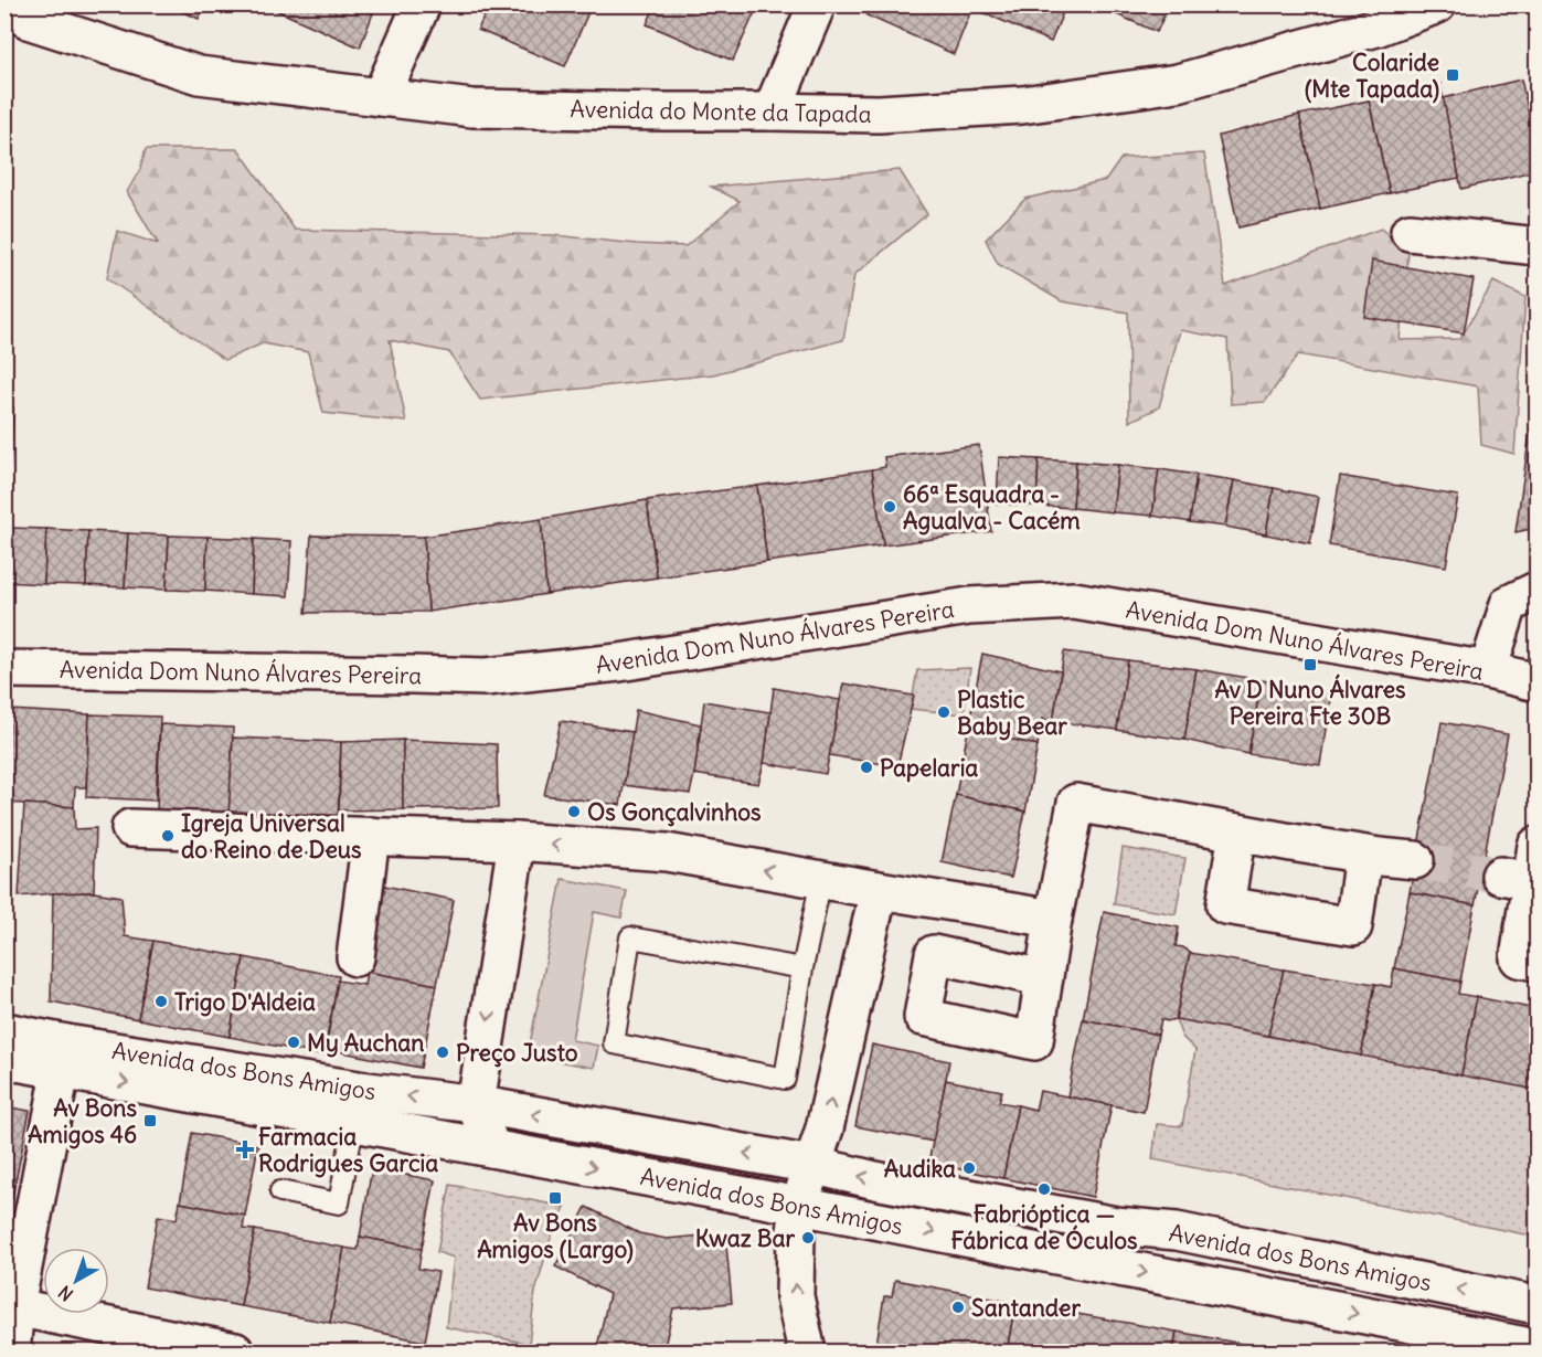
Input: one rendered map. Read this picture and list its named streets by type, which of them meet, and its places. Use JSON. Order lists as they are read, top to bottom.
{
  "streets": {
    "street": ["Avenida do Monte da Tapada", "Avenida Dom Nuno Álvares Pereira", "Avenida dos Bons Amigos"]
  },
  "places": {
    "transit": [
      "Colaride (Mte Tapada)",
      "Av D Nuno Álvares Pereira Fte 30B",
      "Av Bons Amigos 46",
      "Av Bons Amigos (Largo)"
    ],
    "other": [
      "66ª Esquadra - Agualva - Cacém",
      "Plastic Baby Bear",
      "Papelaria",
      "Os Gonçalvinhos",
      "Igreja Universal do Reino de Deus",
      "Trigo D'Aldeia",
      "My Auchan",
      "Preço Justo",
      "Audika",
      "Fabrióptica — Fábrica de Óculos",
      "Kwaz Bar",
      "Santander"
    ],
    "health": ["Farmacia Rodrigues Garcia"]
  },
  "north": "bottom left"
}
